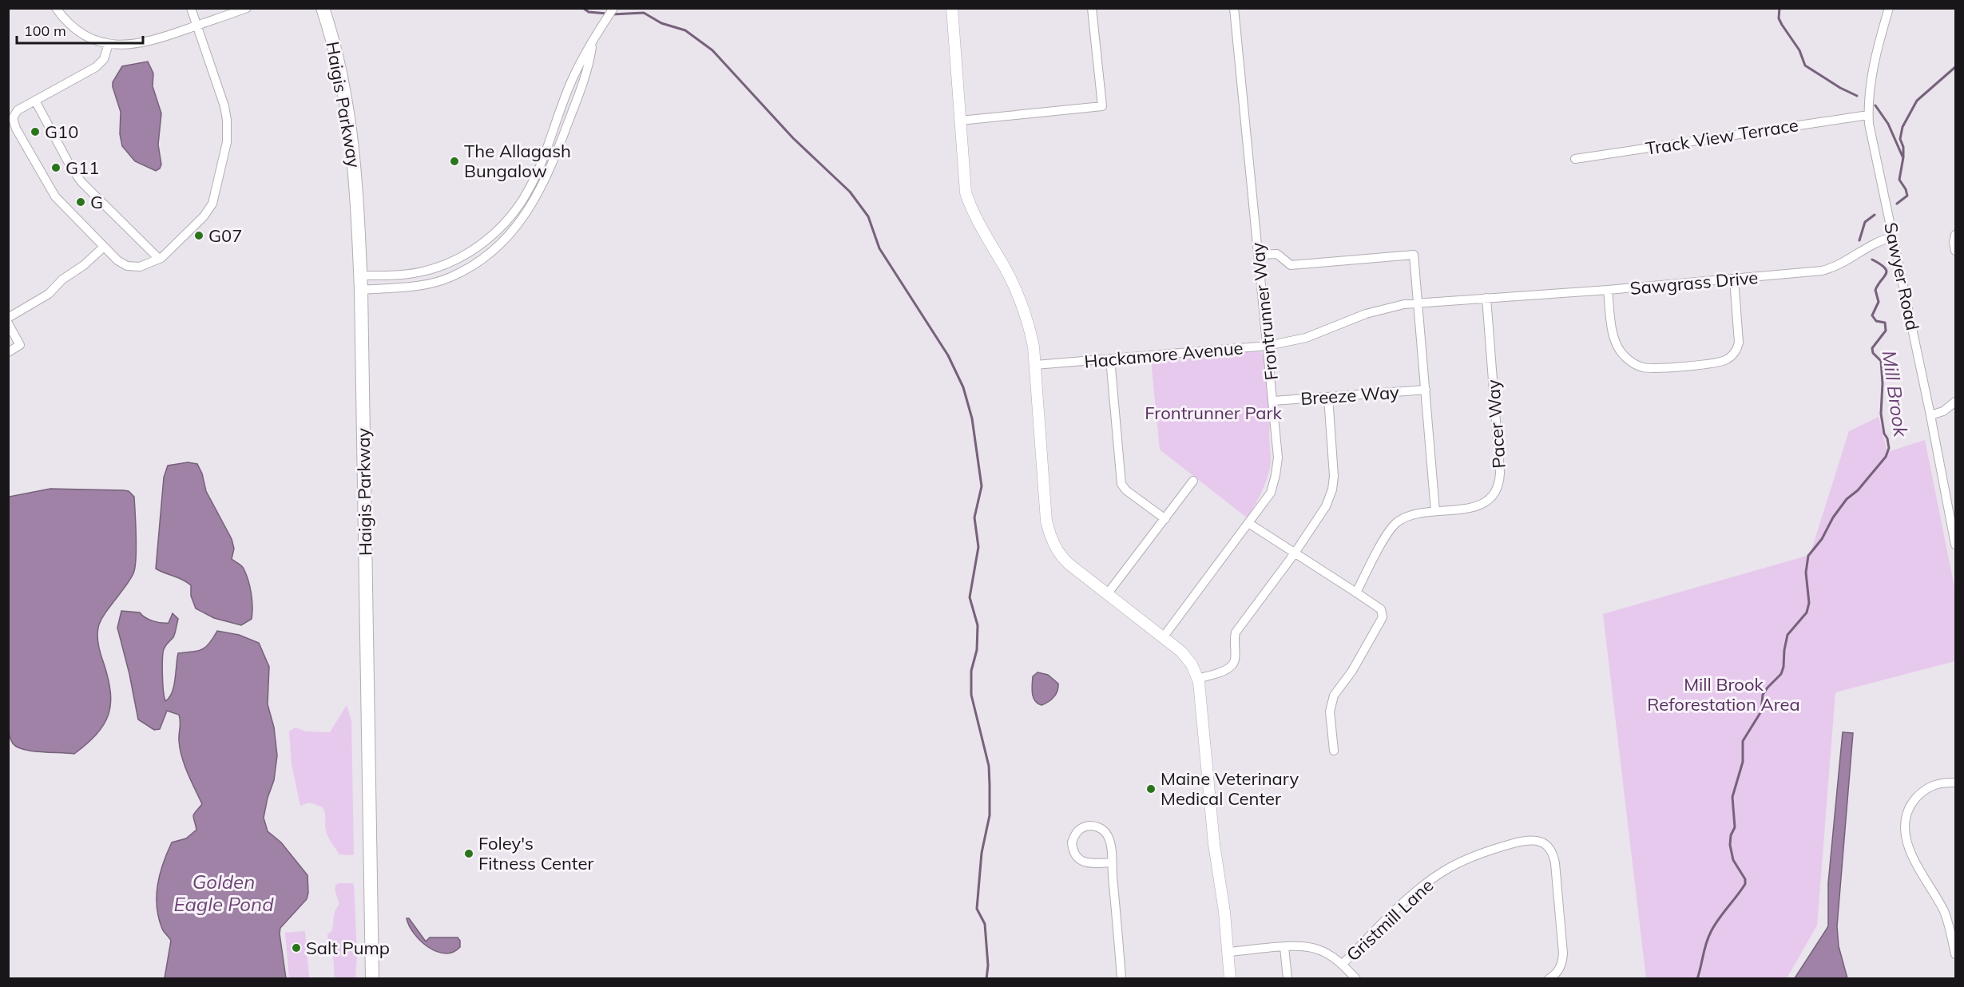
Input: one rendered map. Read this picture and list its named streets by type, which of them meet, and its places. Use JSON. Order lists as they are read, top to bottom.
{
  "streets": {
    "main road": ["Haigis Parkway"],
    "street": [
      "Track View Terrace",
      "Sawyer Road",
      "Sawgrass Drive",
      "Frontrunner Way",
      "Hackamore Avenue",
      "Breeze Way",
      "Pacer Way",
      "Gristmill Lane"
    ]
  },
  "crossings": [
    ["Track View Terrace", "Sawyer Road"],
    ["Sawyer Road", "Sawgrass Drive"],
    ["Sawgrass Drive", "Hackamore Avenue"],
    ["Sawgrass Drive", "Pacer Way"],
    ["Frontrunner Way", "Hackamore Avenue"],
    ["Frontrunner Way", "Breeze Way"],
    ["Hackamore Avenue", "Pacer Way"]
  ],
  "water": ["Mill Brook", "Golden Eagle Pond"],
  "parks": ["Frontrunner Park", "Mill Brook Reforestation Area"],
  "places": [
    "G10",
    "The Allagash Bungalow",
    "G11",
    "G",
    "G07",
    "Maine Veterinary Medical Center",
    "Foley's Fitness Center",
    "Salt Pump"
  ],
  "scale_bar": "100 m"
}
